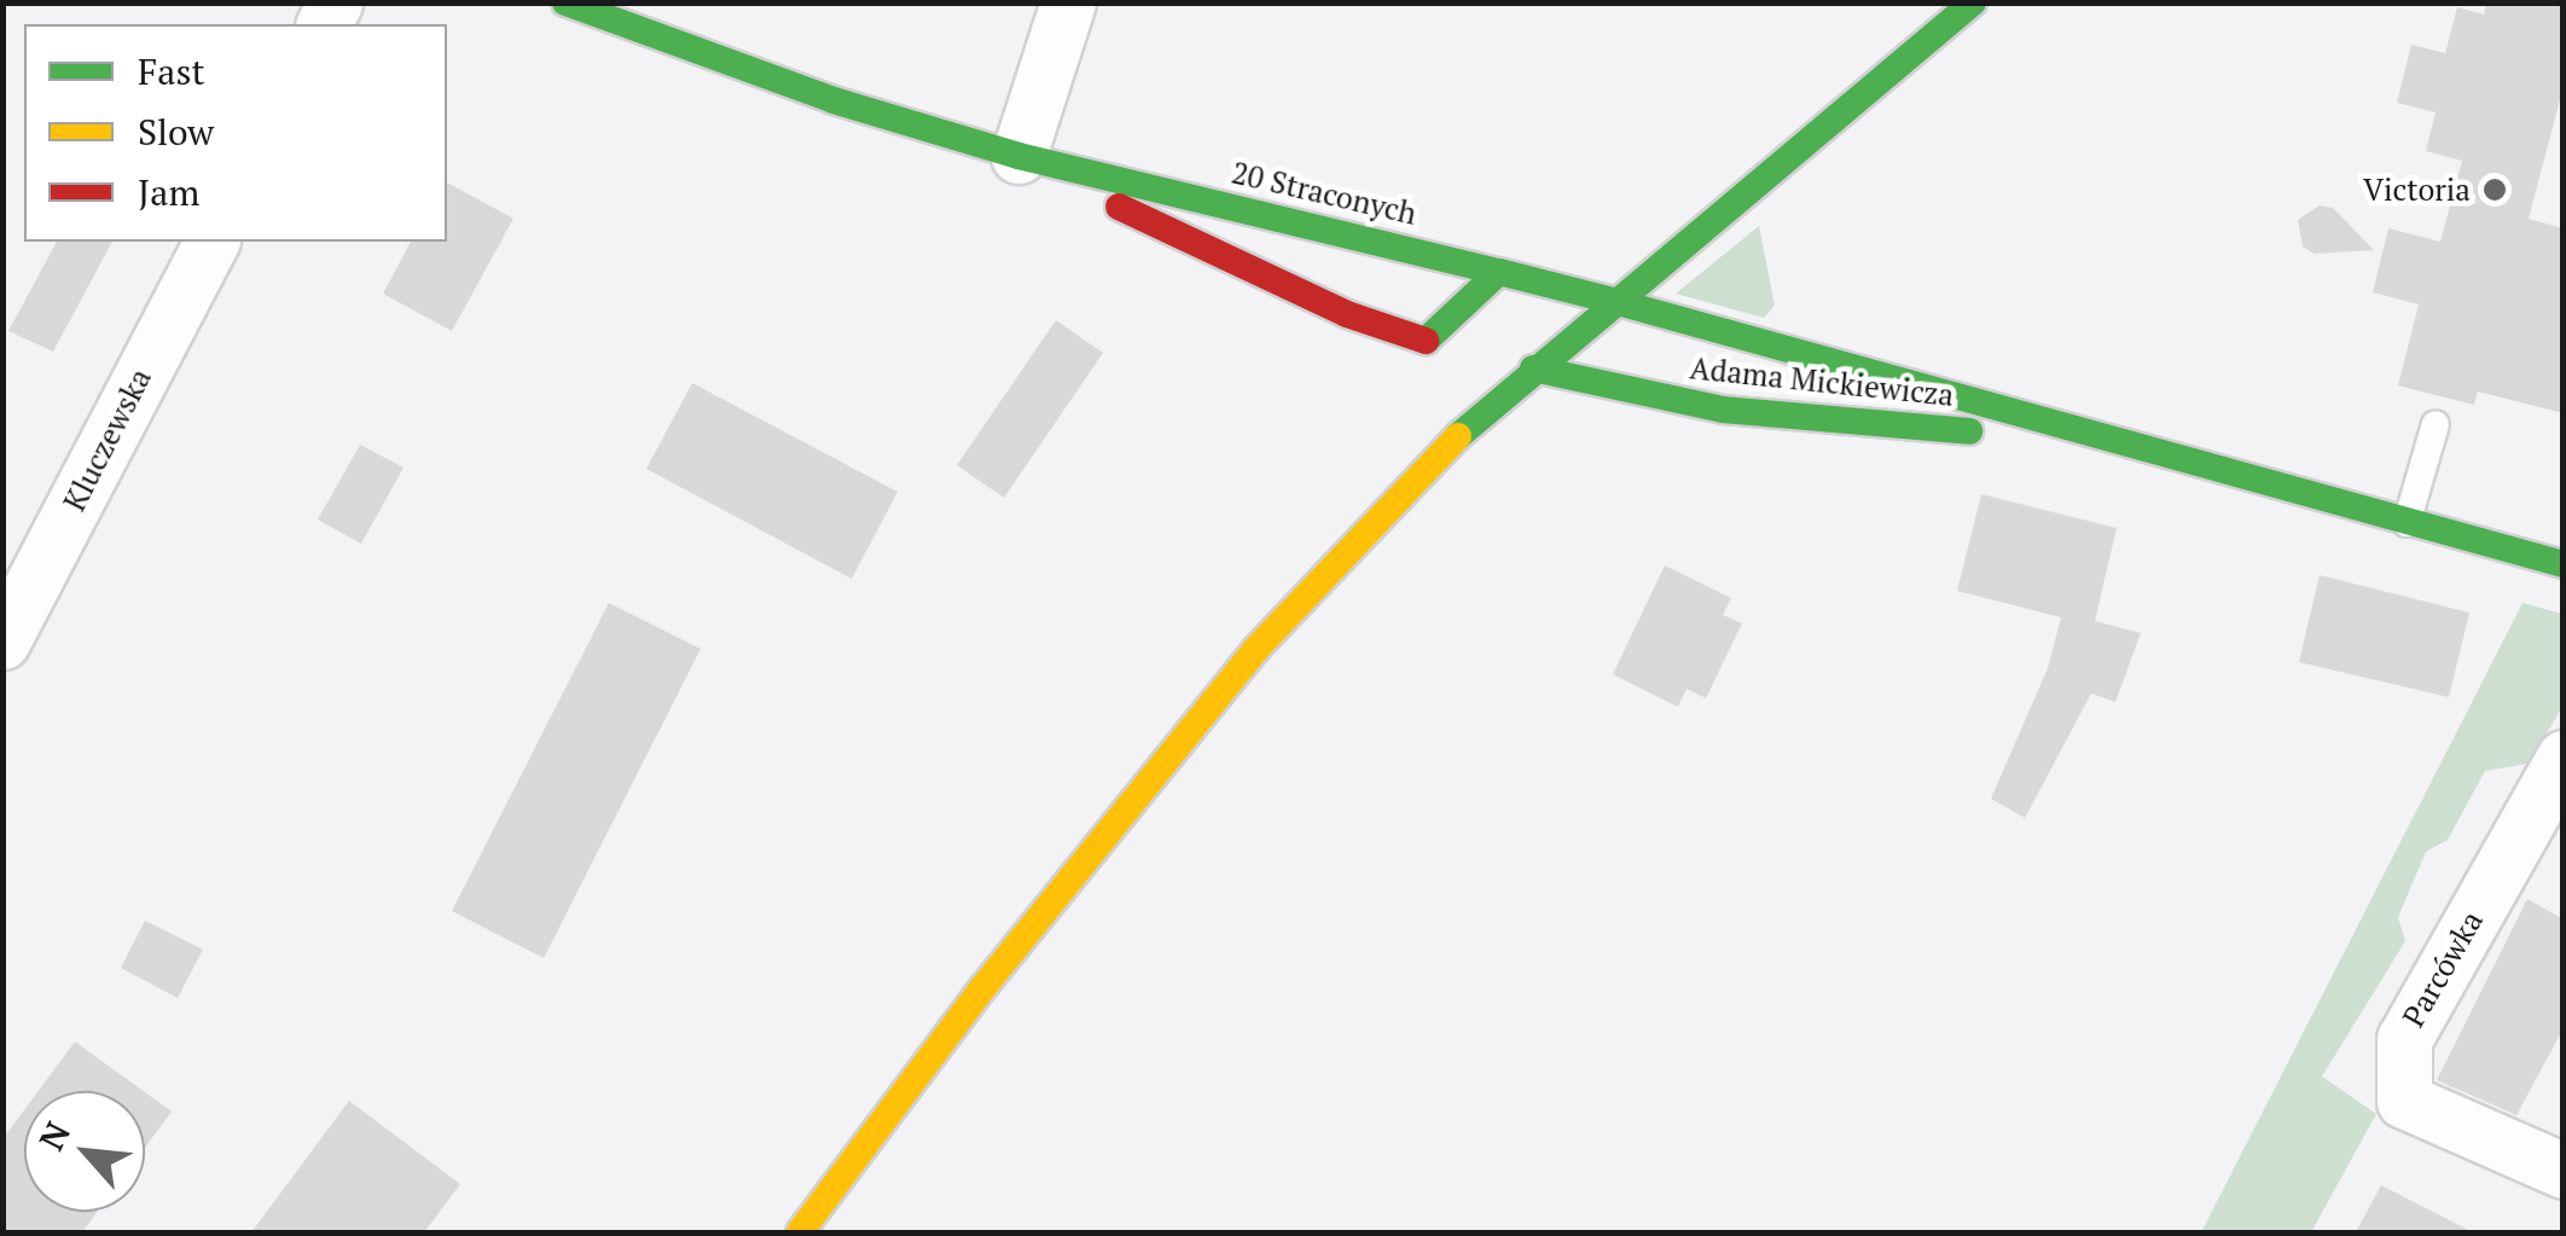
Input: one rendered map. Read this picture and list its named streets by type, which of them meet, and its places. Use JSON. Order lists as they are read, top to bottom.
{
  "streets": {
    "main road": ["20 Straconych", "Adama Mickiewicza"],
    "street": ["Kluczewska", "Parcówka"]
  },
  "crossings": [
    ["20 Straconych", "Adama Mickiewicza"]
  ],
  "places": ["Victoria"],
  "legend": ["Fast", "Slow", "Jam"],
  "north": "top left"
}
